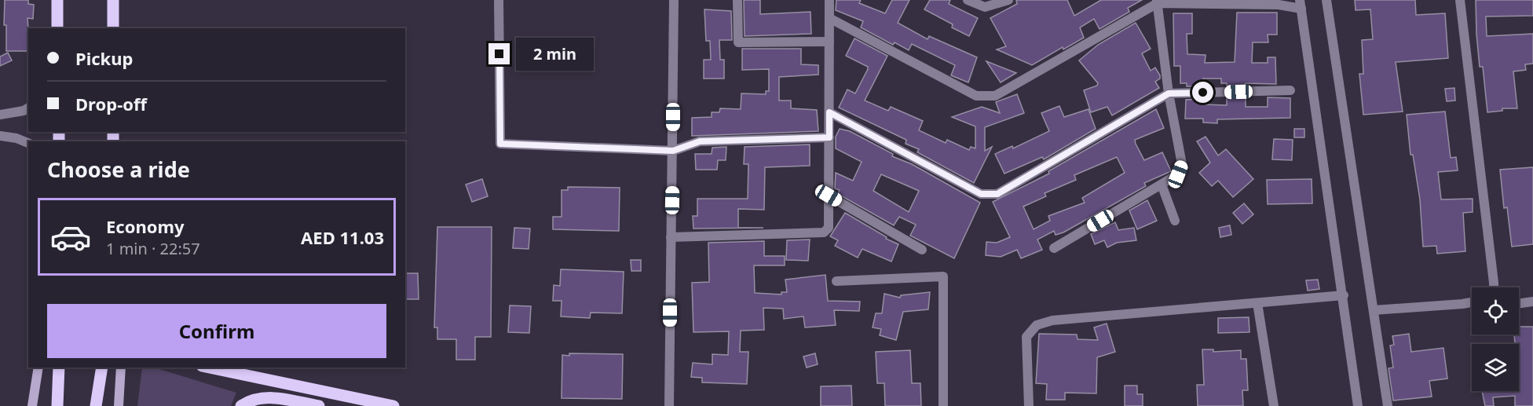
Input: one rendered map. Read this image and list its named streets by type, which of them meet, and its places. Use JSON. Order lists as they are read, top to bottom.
{
  "page": {
    "banner": ["Pickup", "Drop-off"],
    "bubble": "2 min",
    "heading": "Choose a ride",
    "list": [
      {
        "name": "Economy",
        "note": "1 min · 22:57",
        "value": "AED 11.03"
      }
    ],
    "buttons": "Confirm"
  }
}
